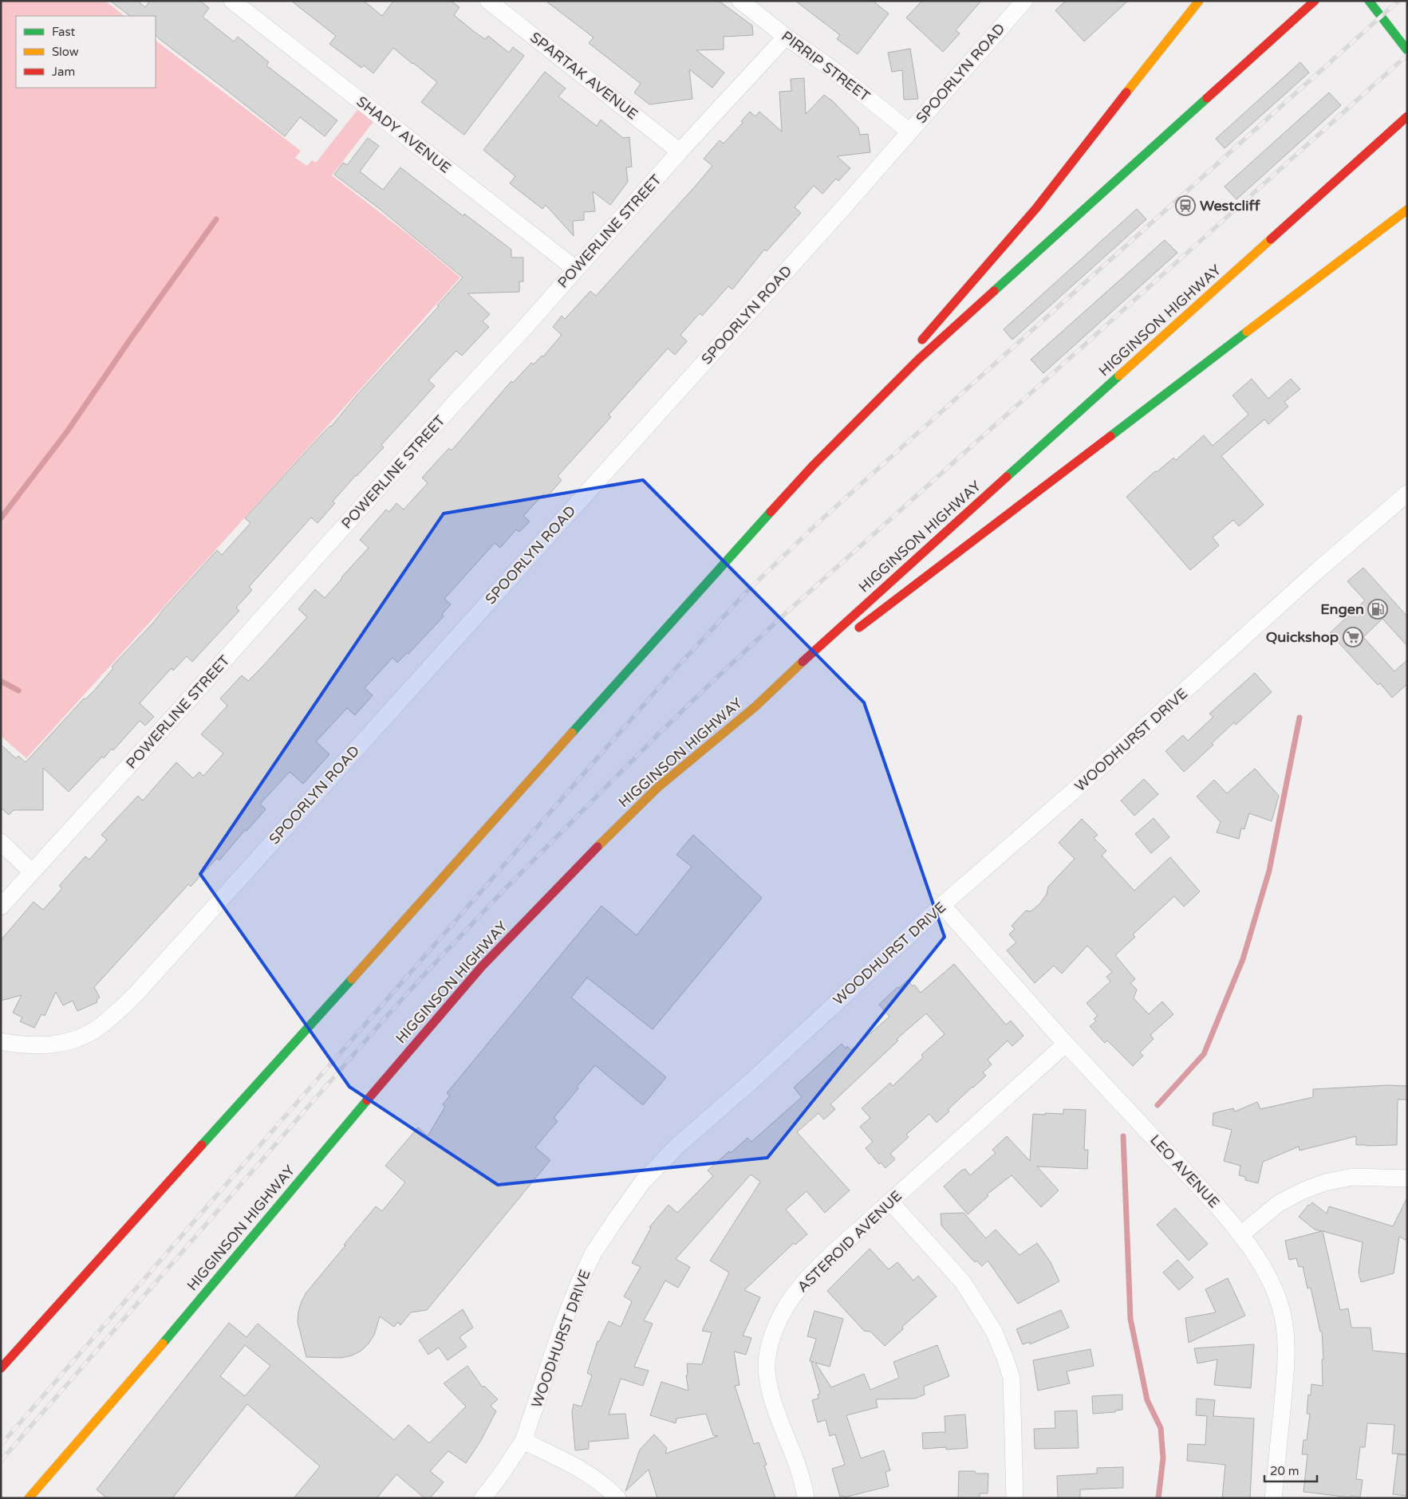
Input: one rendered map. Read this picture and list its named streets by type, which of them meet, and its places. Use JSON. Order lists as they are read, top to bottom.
{
  "streets": {
    "main road": ["HIGGINSON HIGHWAY"],
    "street": [
      "PIRRIP STREET",
      "SPOORLYN ROAD",
      "SPARTAK AVENUE",
      "SHADY AVENUE",
      "POWERLINE STREET",
      "WOODHURST DRIVE",
      "LEO AVENUE",
      "ASTEROID AVENUE"
    ]
  },
  "crossings": [
    ["PIRRIP STREET", "SPOORLYN ROAD"],
    ["PIRRIP STREET", "POWERLINE STREET"],
    ["SPARTAK AVENUE", "POWERLINE STREET"],
    ["SHADY AVENUE", "POWERLINE STREET"],
    ["WOODHURST DRIVE", "LEO AVENUE"],
    ["LEO AVENUE", "ASTEROID AVENUE"]
  ],
  "places": {
    "station": ["Westcliff"],
    "fuel station": ["Engen"],
    "supermarket": ["Quickshop"]
  },
  "legend": ["Fast", "Slow", "Jam"],
  "scale_bar": "20 m"
}
